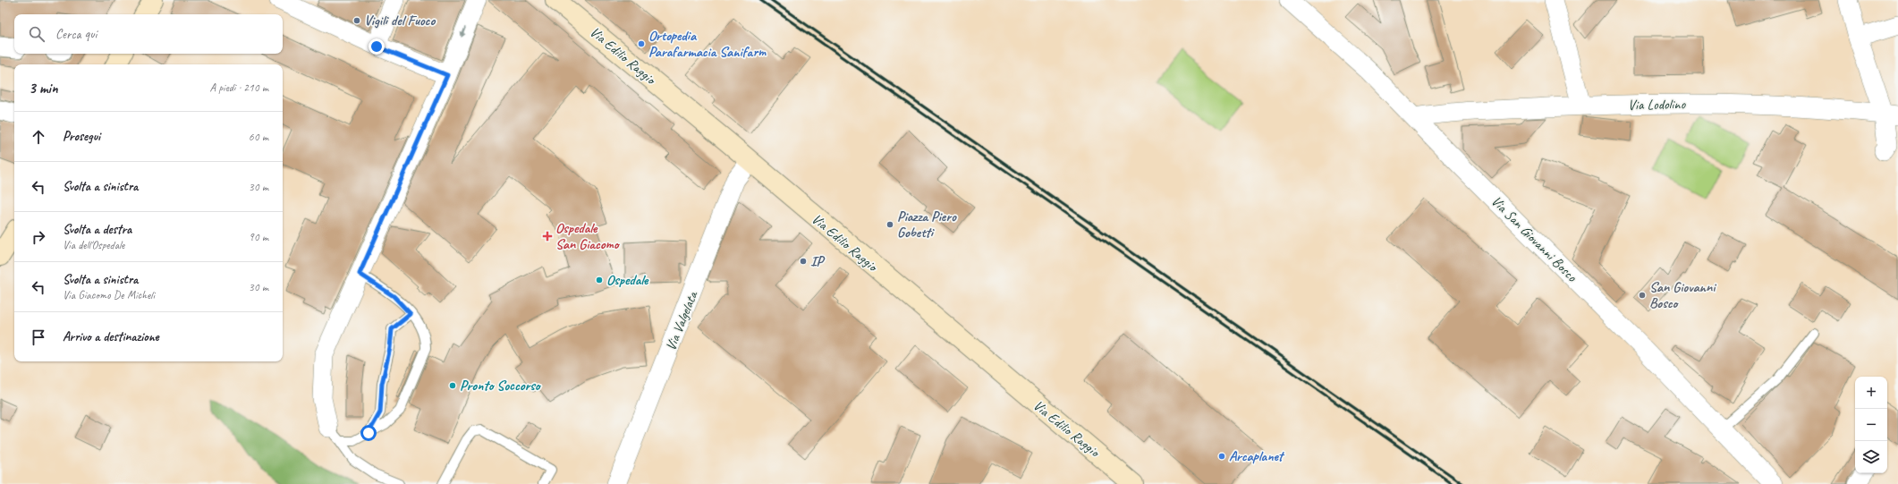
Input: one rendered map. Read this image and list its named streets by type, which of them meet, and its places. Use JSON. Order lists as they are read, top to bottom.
{
  "streets": {
    "main road": ["Via Edilio Raggio"],
    "street": ["Via Lodolino", "Via San Giovanni Bosco", "Via Valgelata"]
  },
  "crossings": [
    ["Via Edilio Raggio", "Via Valgelata"],
    ["Via Lodolino", "Via San Giovanni Bosco"]
  ],
  "places": {
    "other": [
      "Vigili del Fuoco",
      "Ortopedia Parafarmacia Sanifarm",
      "Piazza Piero Gobetti",
      "IP",
      "Ospedale",
      "San Giovanni Bosco",
      "Pronto Soccorso",
      "Arcaplanet"
    ],
    "health": ["Ospedale San Giacomo"]
  },
  "page": {
    "search": "Cerca qui",
    "heading": ["3 min", "A piedi · 210 m"],
    "list": [
      ["Prosegui", "60 m"],
      ["Svolta a sinistra", "30 m"],
      ["Svolta a destra", "Via dell'Ospedale", "90 m"],
      ["Svolta a sinistra", "Via Giacomo De Micheli", "30 m"],
      "Arrivo a destinazione"
    ],
    "map_buttons": ["+", "−"]
  }
}
